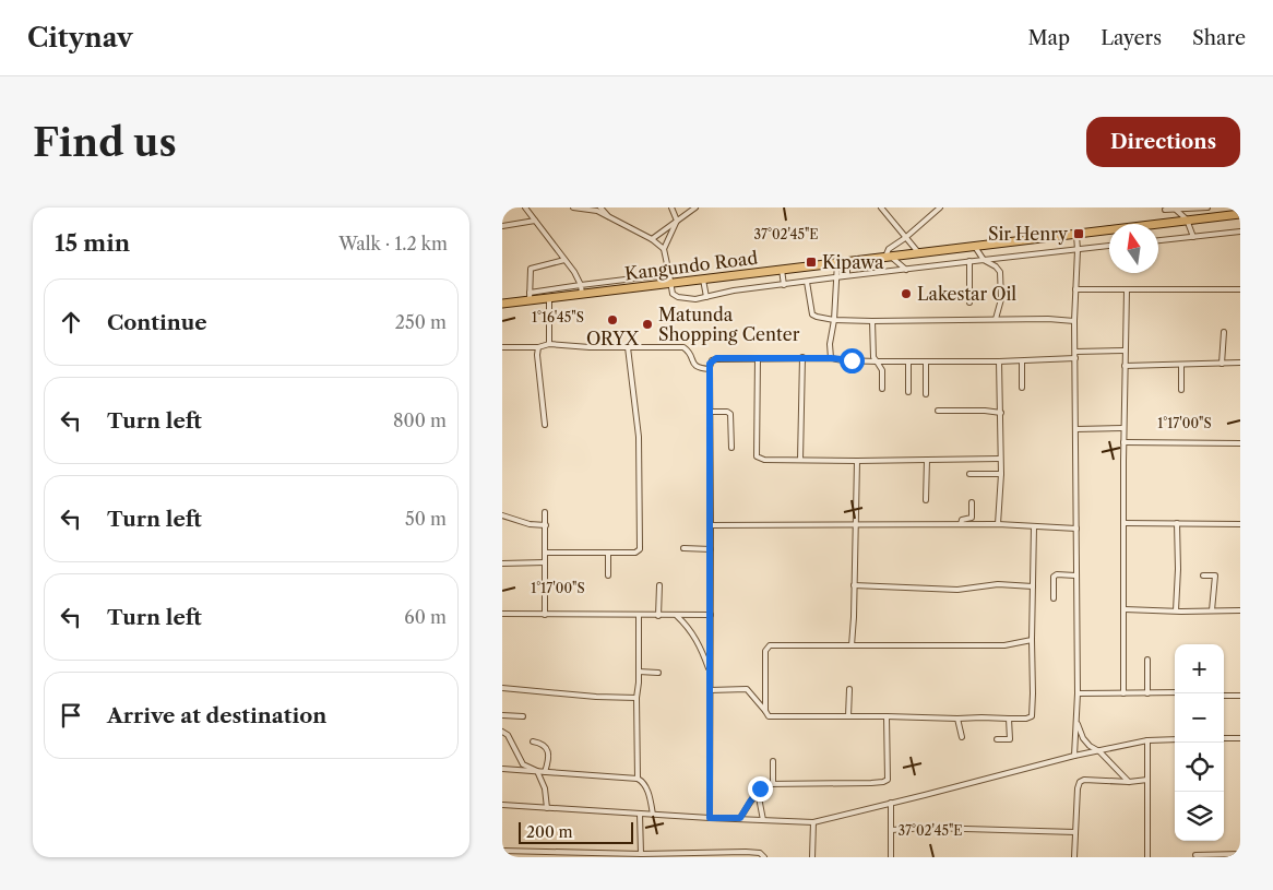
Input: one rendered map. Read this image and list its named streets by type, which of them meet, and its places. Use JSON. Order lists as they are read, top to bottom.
{
  "streets": {
    "highway": ["Kangundo Road"]
  },
  "places": {
    "transit": ["Sir Henry", "Kipawa"],
    "other": ["Lakestar Oil", "ORYX", "Matunda Shopping Center"]
  },
  "scale_bar": "200 m",
  "north": "top",
  "page": {
    "header": "Citynav",
    "nav": ["Map", "Layers", "Share"],
    "buttons": "Directions",
    "title": "Find us",
    "heading": ["15 min", "Walk · 1.2 km"],
    "list": [
      ["Continue", "250 m"],
      ["Turn left", "800 m"],
      ["Turn left", "50 m"],
      ["Turn left", "60 m"],
      "Arrive at destination"
    ],
    "map_buttons": ["+", "−"],
    "scale": "200 m"
  },
  "coordinates": ["37°02'45\"E", "1°16'45\"S", "1°17'00\"S"]
}
